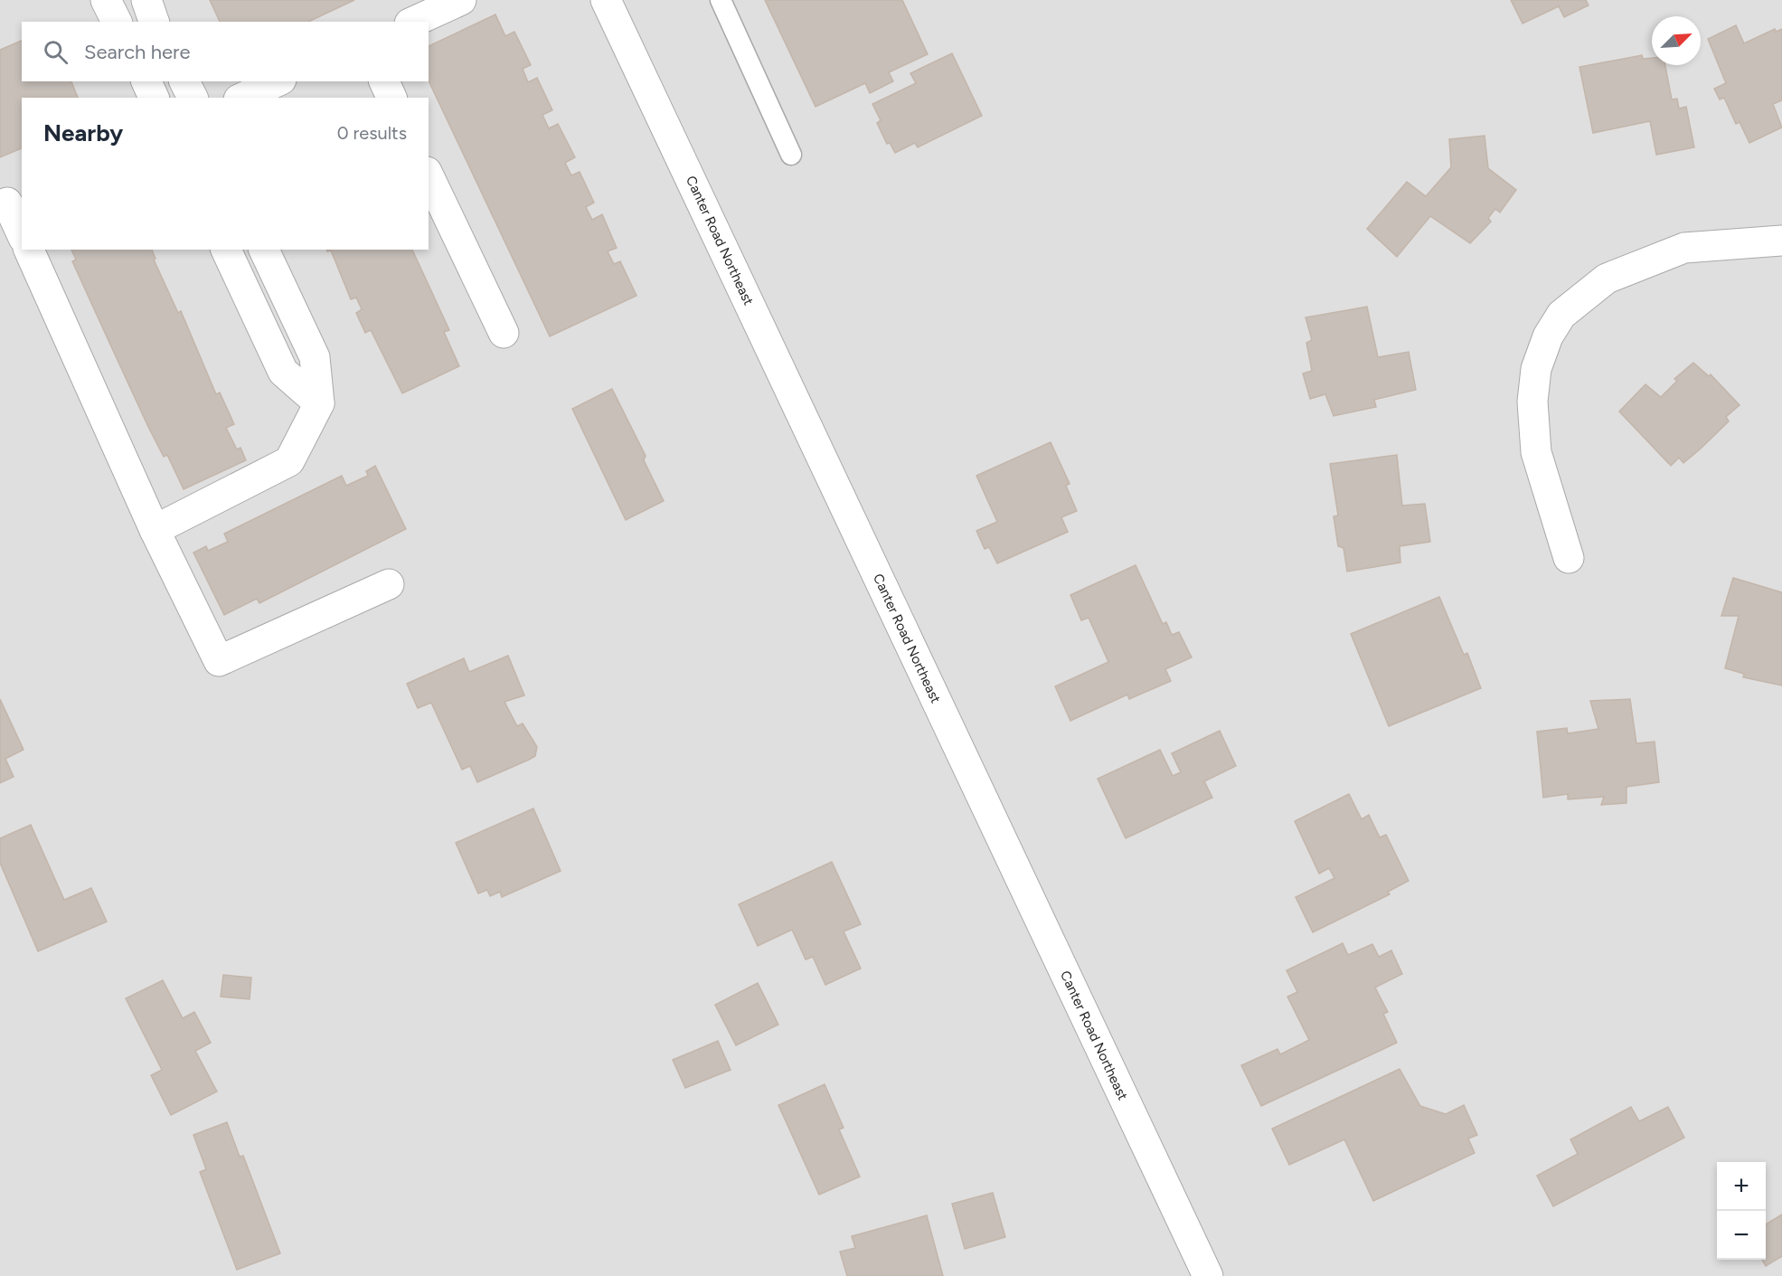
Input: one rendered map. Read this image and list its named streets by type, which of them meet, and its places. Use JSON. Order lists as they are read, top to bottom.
{
  "streets": {
    "street": ["Canter Road Northeast"]
  },
  "north": "top right",
  "page": {
    "search": "Search here",
    "heading": ["Nearby", "0 results"],
    "map_buttons": ["+", "−"]
  }
}
